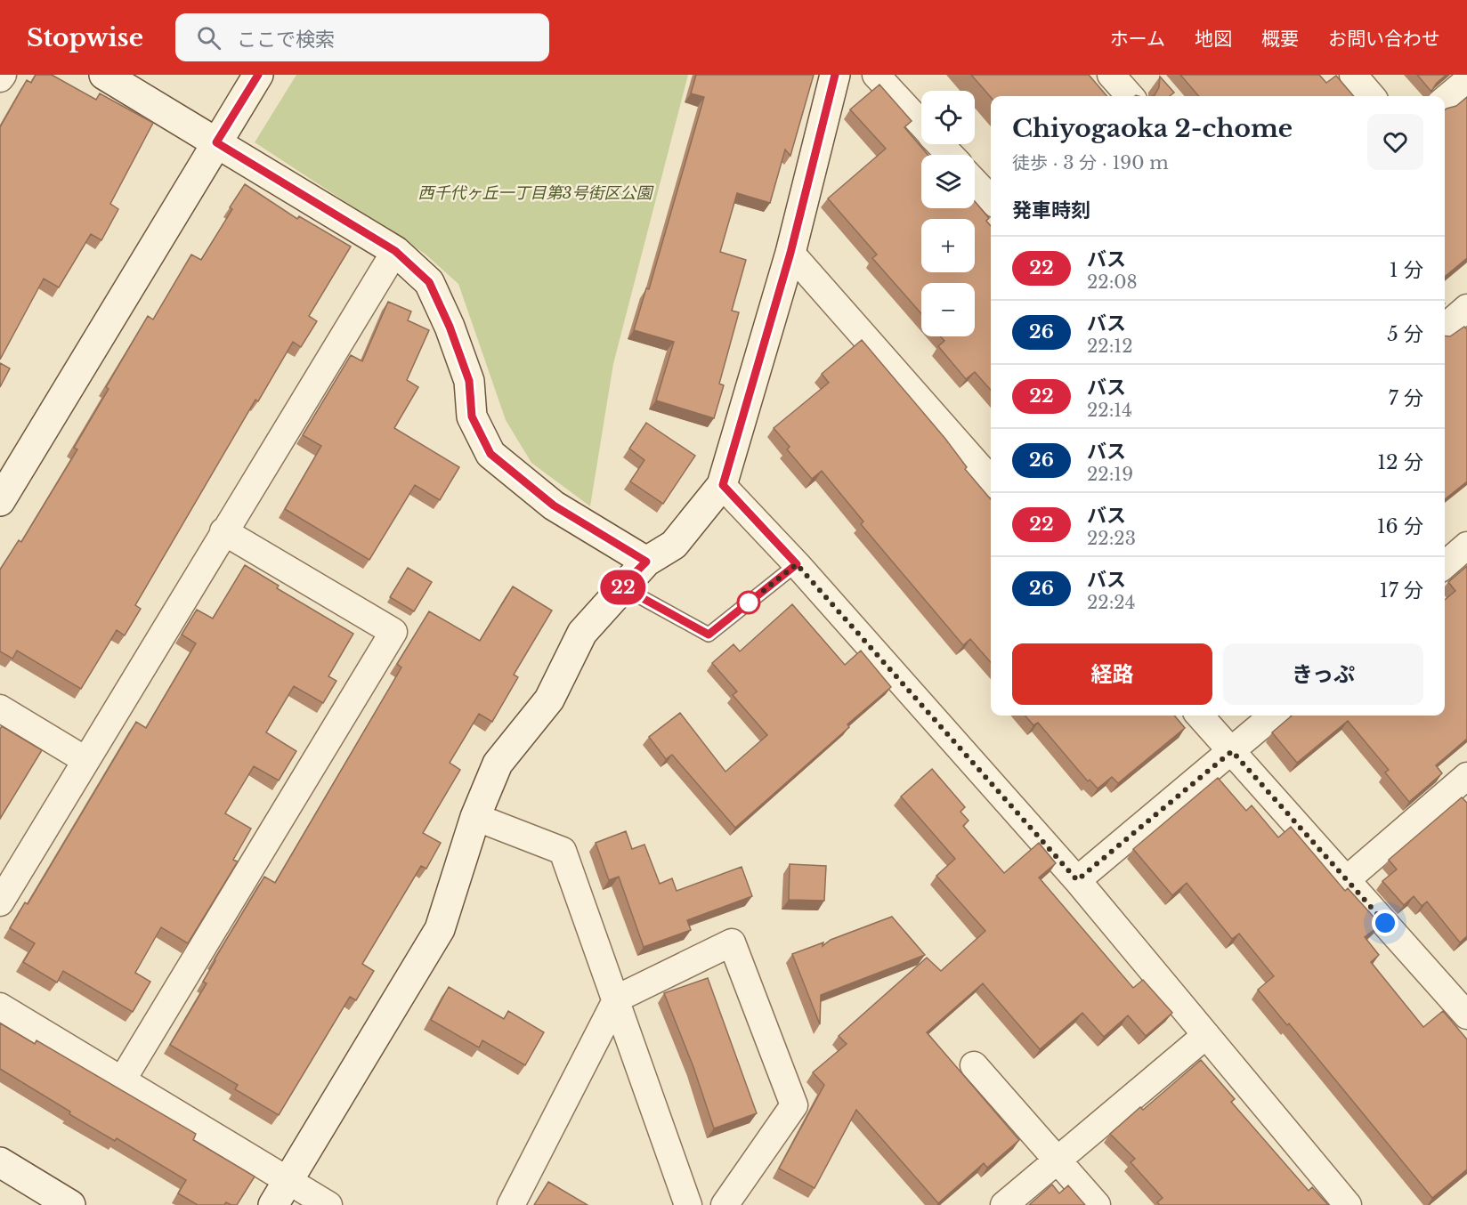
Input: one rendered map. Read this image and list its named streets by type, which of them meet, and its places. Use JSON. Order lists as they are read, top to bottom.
{
  "parks": ["西千代ヶ丘一丁目第3号街区公園"],
  "lines": ["bus line 22"],
  "page": {
    "header": "Stopwise",
    "search": "ここで検索",
    "nav": [
      "ホーム",
      "地図",
      "概要",
      "お問い合わせ"
    ],
    "on_map": "22",
    "map_buttons": ["+", "−"],
    "heading": [
      ["Chiyogaoka 2-chome", "徒歩 · 3 分 · 190 m"],
      "発車時刻"
    ],
    "list": [
      {
        "mark": "22",
        "name": "バス",
        "note": "22:08",
        "value": "1 分"
      },
      {
        "mark": "26",
        "name": "バス",
        "note": "22:12",
        "value": "5 分"
      },
      {
        "mark": "22",
        "name": "バス",
        "note": "22:14",
        "value": "7 分"
      },
      {
        "mark": "26",
        "name": "バス",
        "note": "22:19",
        "value": "12 分"
      },
      {
        "mark": "22",
        "name": "バス",
        "note": "22:23",
        "value": "16 分"
      },
      {
        "mark": "26",
        "name": "バス",
        "note": "22:24",
        "value": "17 分"
      }
    ],
    "buttons": ["経路", "きっぷ"]
  }
}
